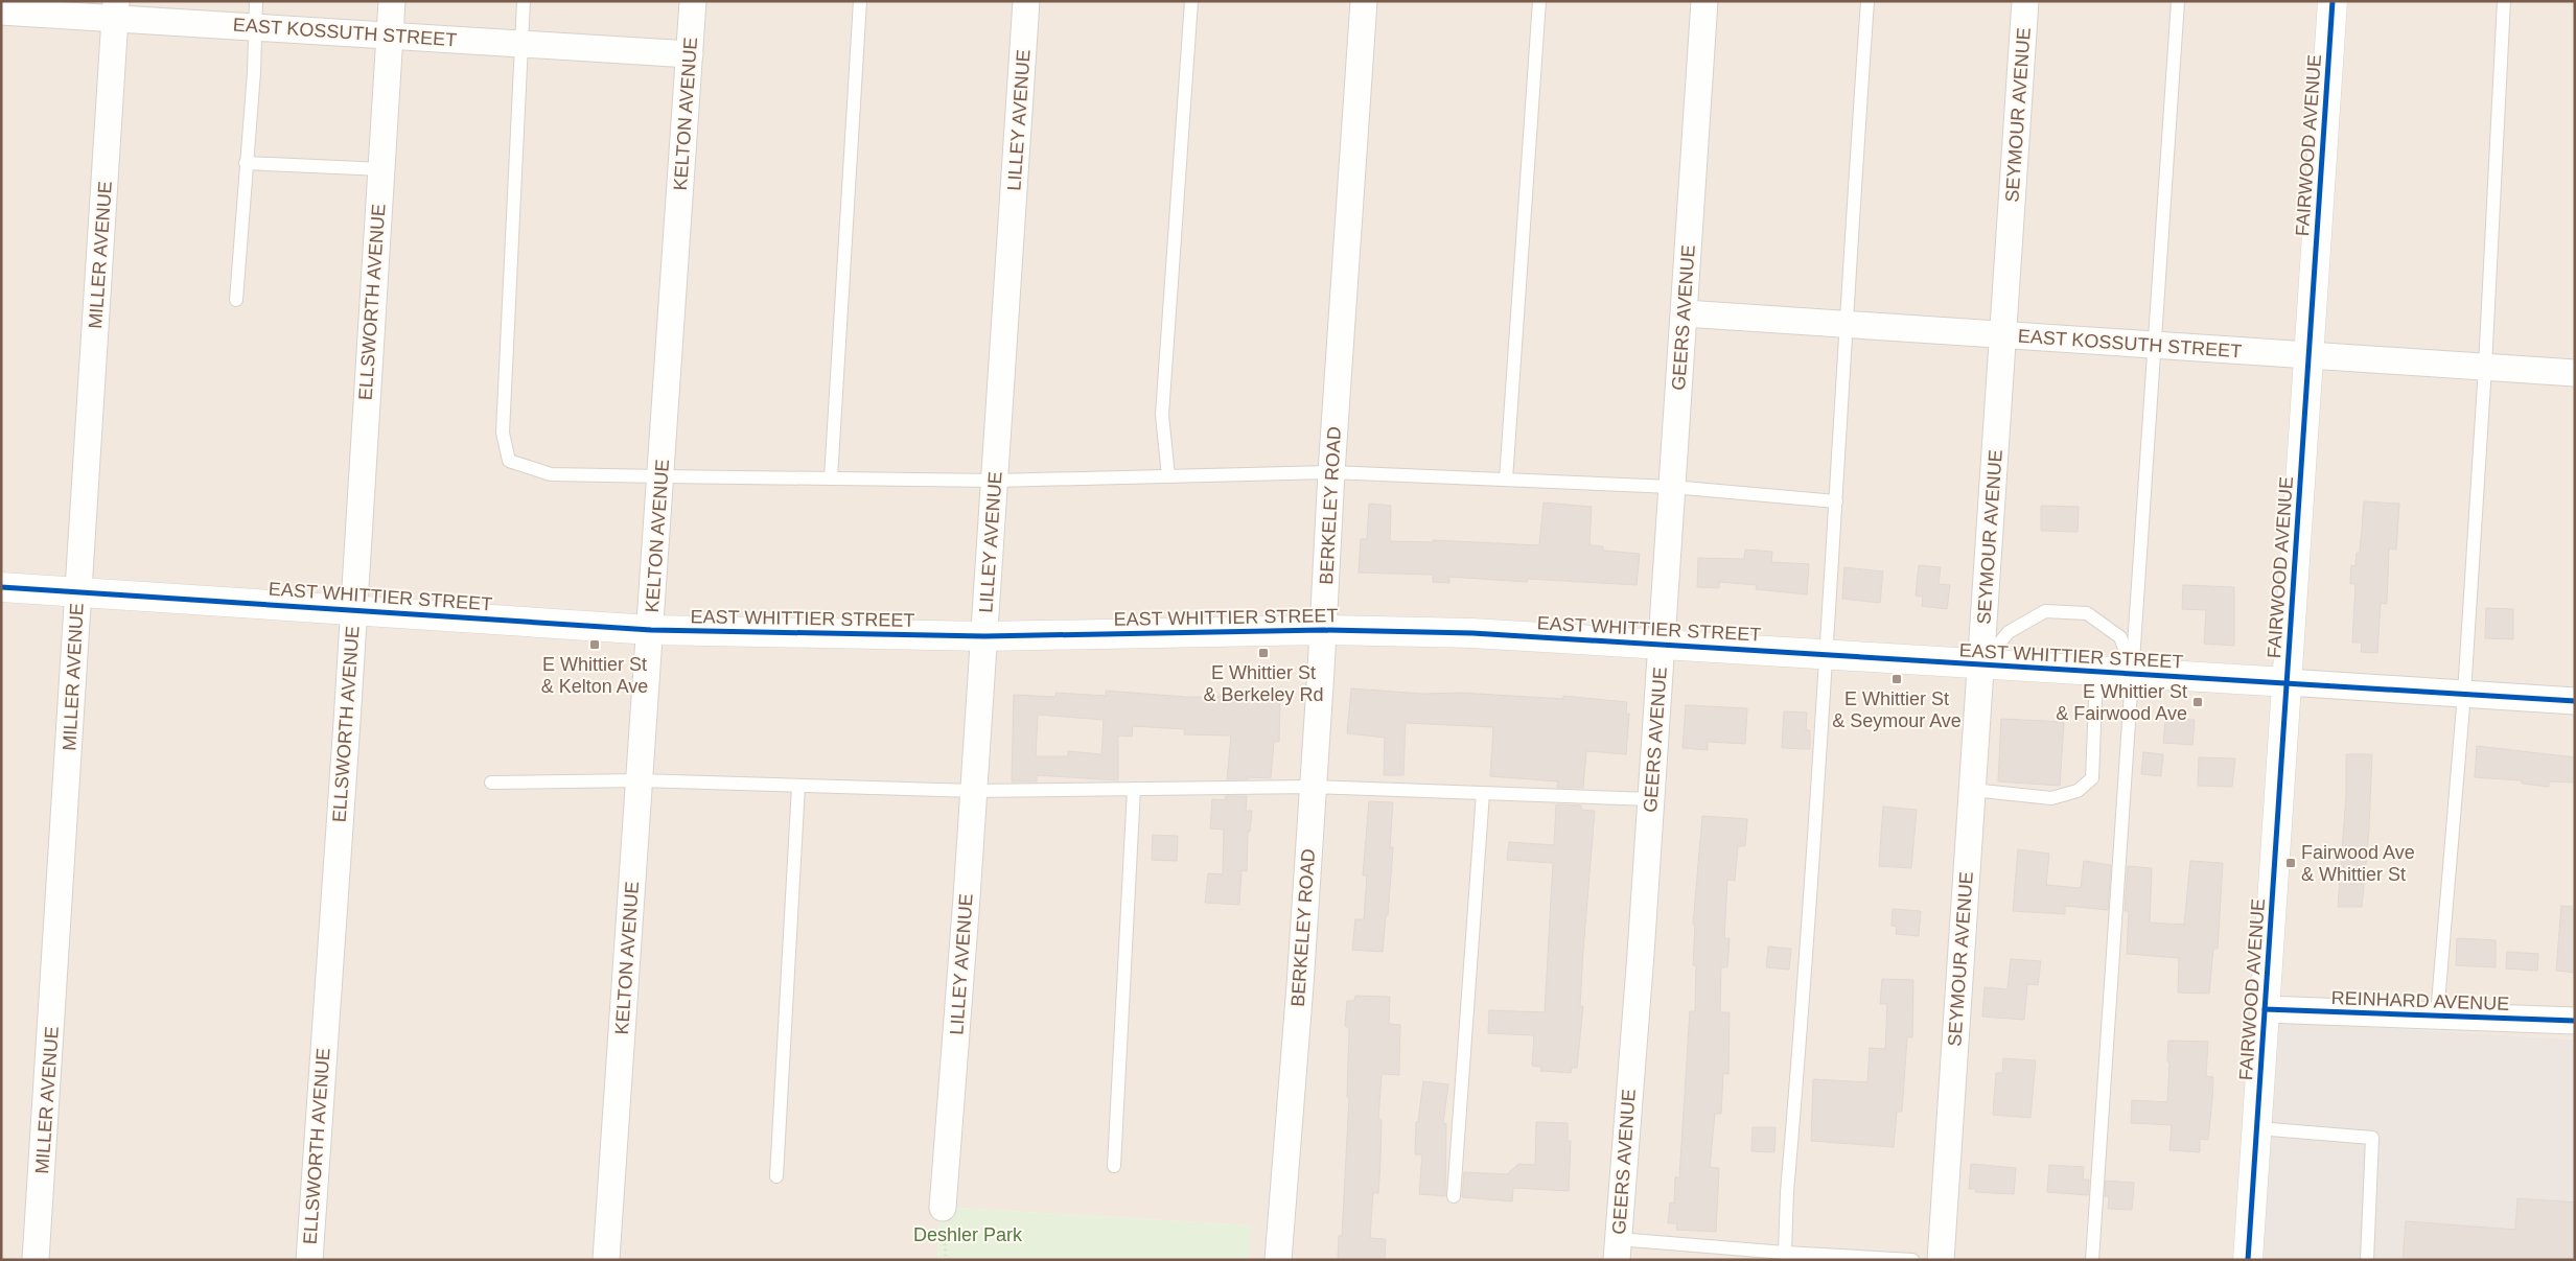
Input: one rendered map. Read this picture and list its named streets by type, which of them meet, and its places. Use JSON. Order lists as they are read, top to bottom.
{
  "streets": {
    "street": [
      "EAST KOSSUTH STREET",
      "KELTON AVENUE",
      "SEYMOUR AVENUE",
      "LILLEY AVENUE",
      "FAIRWOOD AVENUE",
      "MILLER AVENUE",
      "ELLSWORTH AVENUE",
      "GEERS AVENUE",
      "BERKELEY ROAD",
      "EAST WHITTIER STREET",
      "REINHARD AVENUE"
    ]
  },
  "crossings": [
    ["EAST KOSSUTH STREET", "KELTON AVENUE"],
    ["EAST KOSSUTH STREET", "SEYMOUR AVENUE"],
    ["EAST KOSSUTH STREET", "FAIRWOOD AVENUE"],
    ["EAST KOSSUTH STREET", "MILLER AVENUE"],
    ["EAST KOSSUTH STREET", "ELLSWORTH AVENUE"],
    ["EAST KOSSUTH STREET", "GEERS AVENUE"],
    ["KELTON AVENUE", "EAST WHITTIER STREET"],
    ["SEYMOUR AVENUE", "EAST WHITTIER STREET"],
    ["LILLEY AVENUE", "EAST WHITTIER STREET"],
    ["FAIRWOOD AVENUE", "EAST WHITTIER STREET"],
    ["FAIRWOOD AVENUE", "REINHARD AVENUE"],
    ["MILLER AVENUE", "EAST WHITTIER STREET"],
    ["ELLSWORTH AVENUE", "EAST WHITTIER STREET"],
    ["GEERS AVENUE", "EAST WHITTIER STREET"],
    ["BERKELEY ROAD", "EAST WHITTIER STREET"]
  ],
  "parks": ["Deshler Park"],
  "places": {
    "transit": [
      "E Whittier St & Kelton Ave",
      "E Whittier St & Berkeley Rd",
      "E Whittier St & Seymour Ave",
      "E Whittier St & Fairwood Ave",
      "Fairwood Ave & Whittier St"
    ]
  }
}
